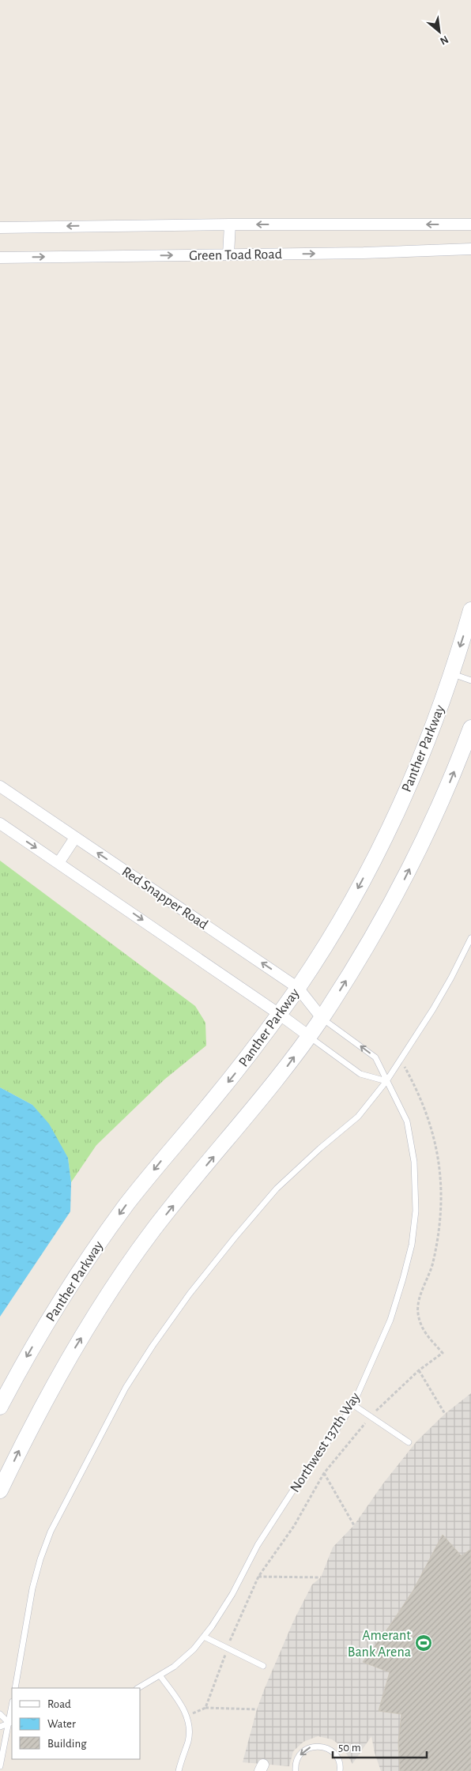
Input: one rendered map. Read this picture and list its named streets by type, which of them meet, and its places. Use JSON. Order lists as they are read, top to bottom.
{
  "streets": {
    "main road": ["Panther Parkway"],
    "street": ["Green Toad Road", "Red Snapper Road"],
    "lane": ["Northwest 137th Way"]
  },
  "crossings": [
    ["Panther Parkway", "Red Snapper Road"],
    ["Red Snapper Road", "Northwest 137th Way"]
  ],
  "places": {
    "sports": ["Amerant Bank Arena"]
  },
  "legend": ["Road", "Water", "Building"],
  "scale_bar": "50 m",
  "north": "bottom right"
}
